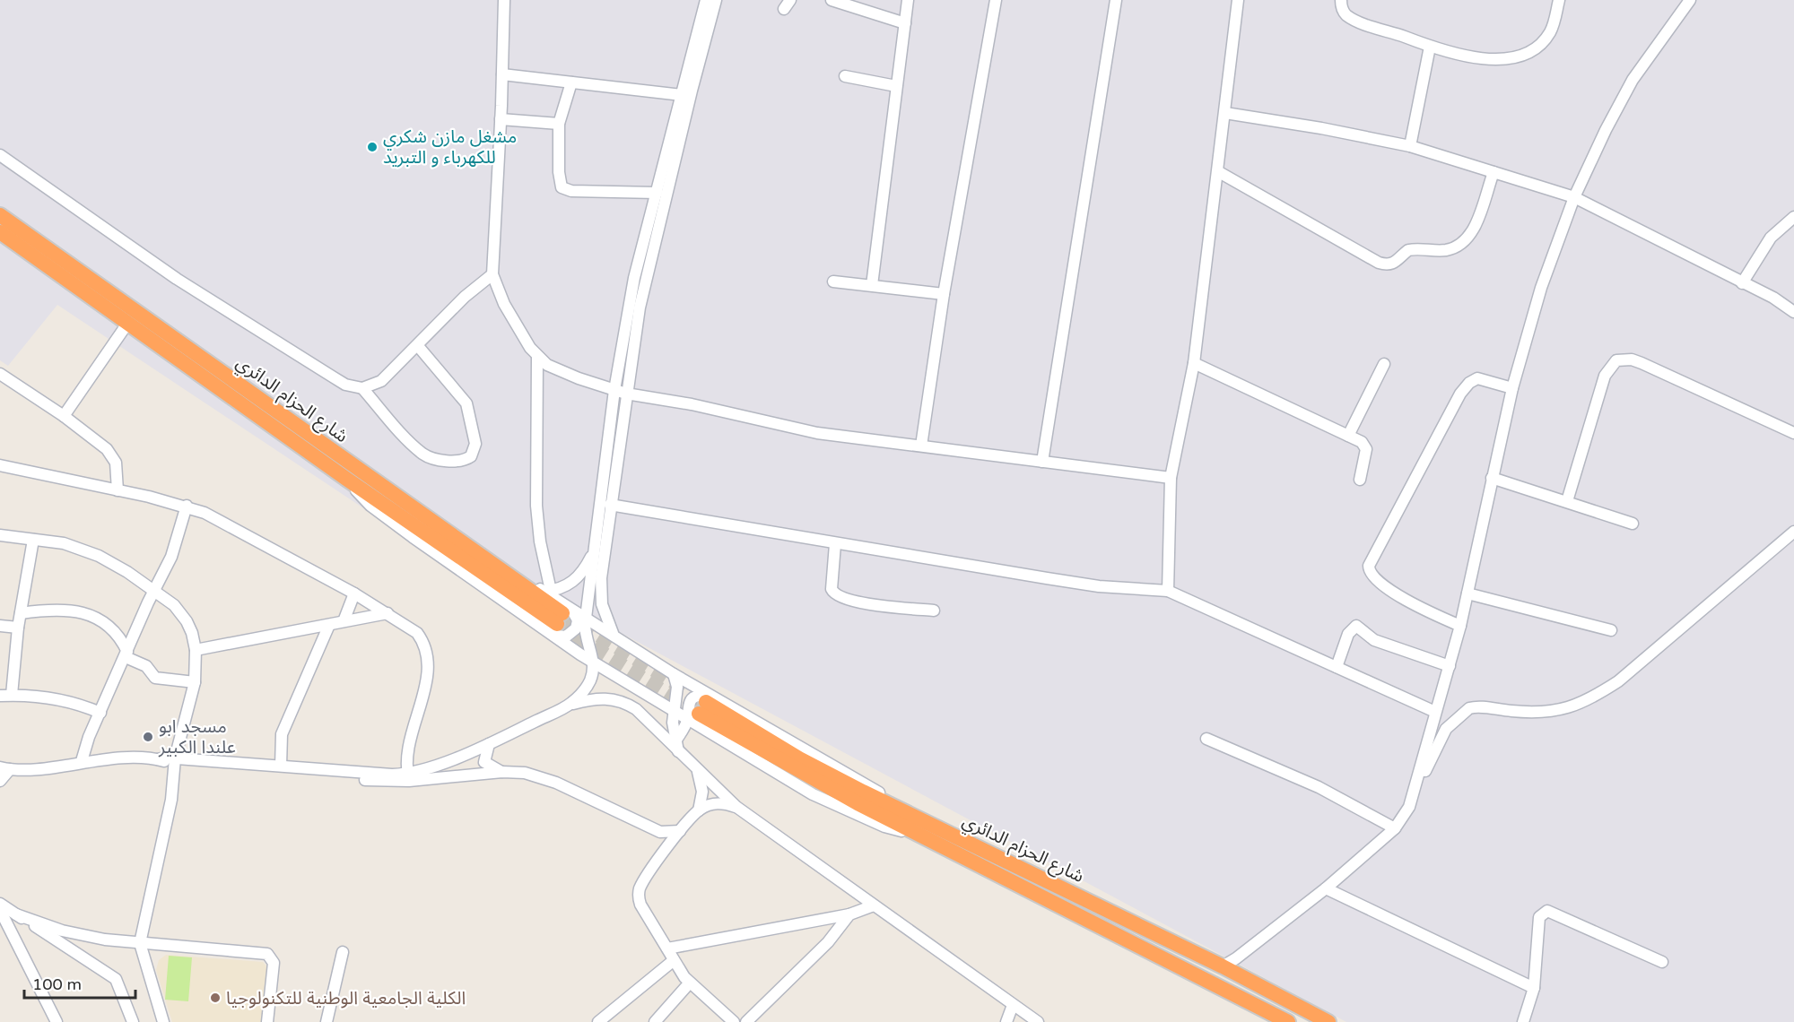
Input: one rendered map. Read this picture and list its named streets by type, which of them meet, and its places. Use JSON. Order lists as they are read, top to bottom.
{
  "streets": {
    "highway": ["شارع الحزام الدائري"]
  },
  "places": ["مشغل مازن شكري للكهرباء و التبريد", "مسجد ابو علندا الكبير", "الكلية الجامعية الوطنية للتكنولوجيا"],
  "scale_bar": "100 m"
}
